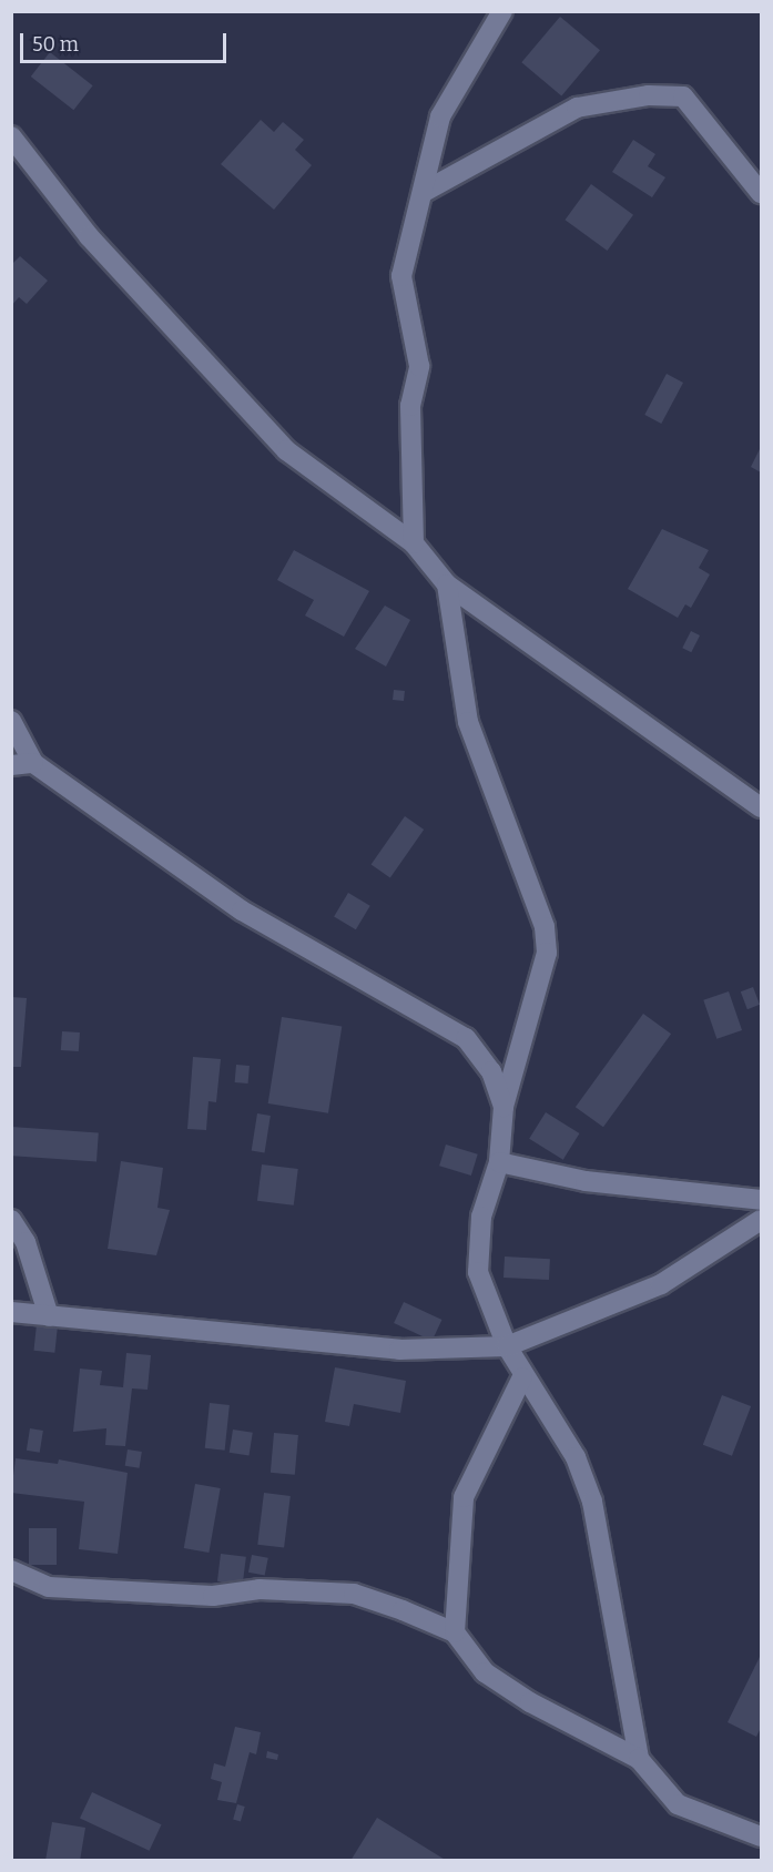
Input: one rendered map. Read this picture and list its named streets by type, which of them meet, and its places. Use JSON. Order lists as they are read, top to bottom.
{
  "scale_bar": "50 m"
}
